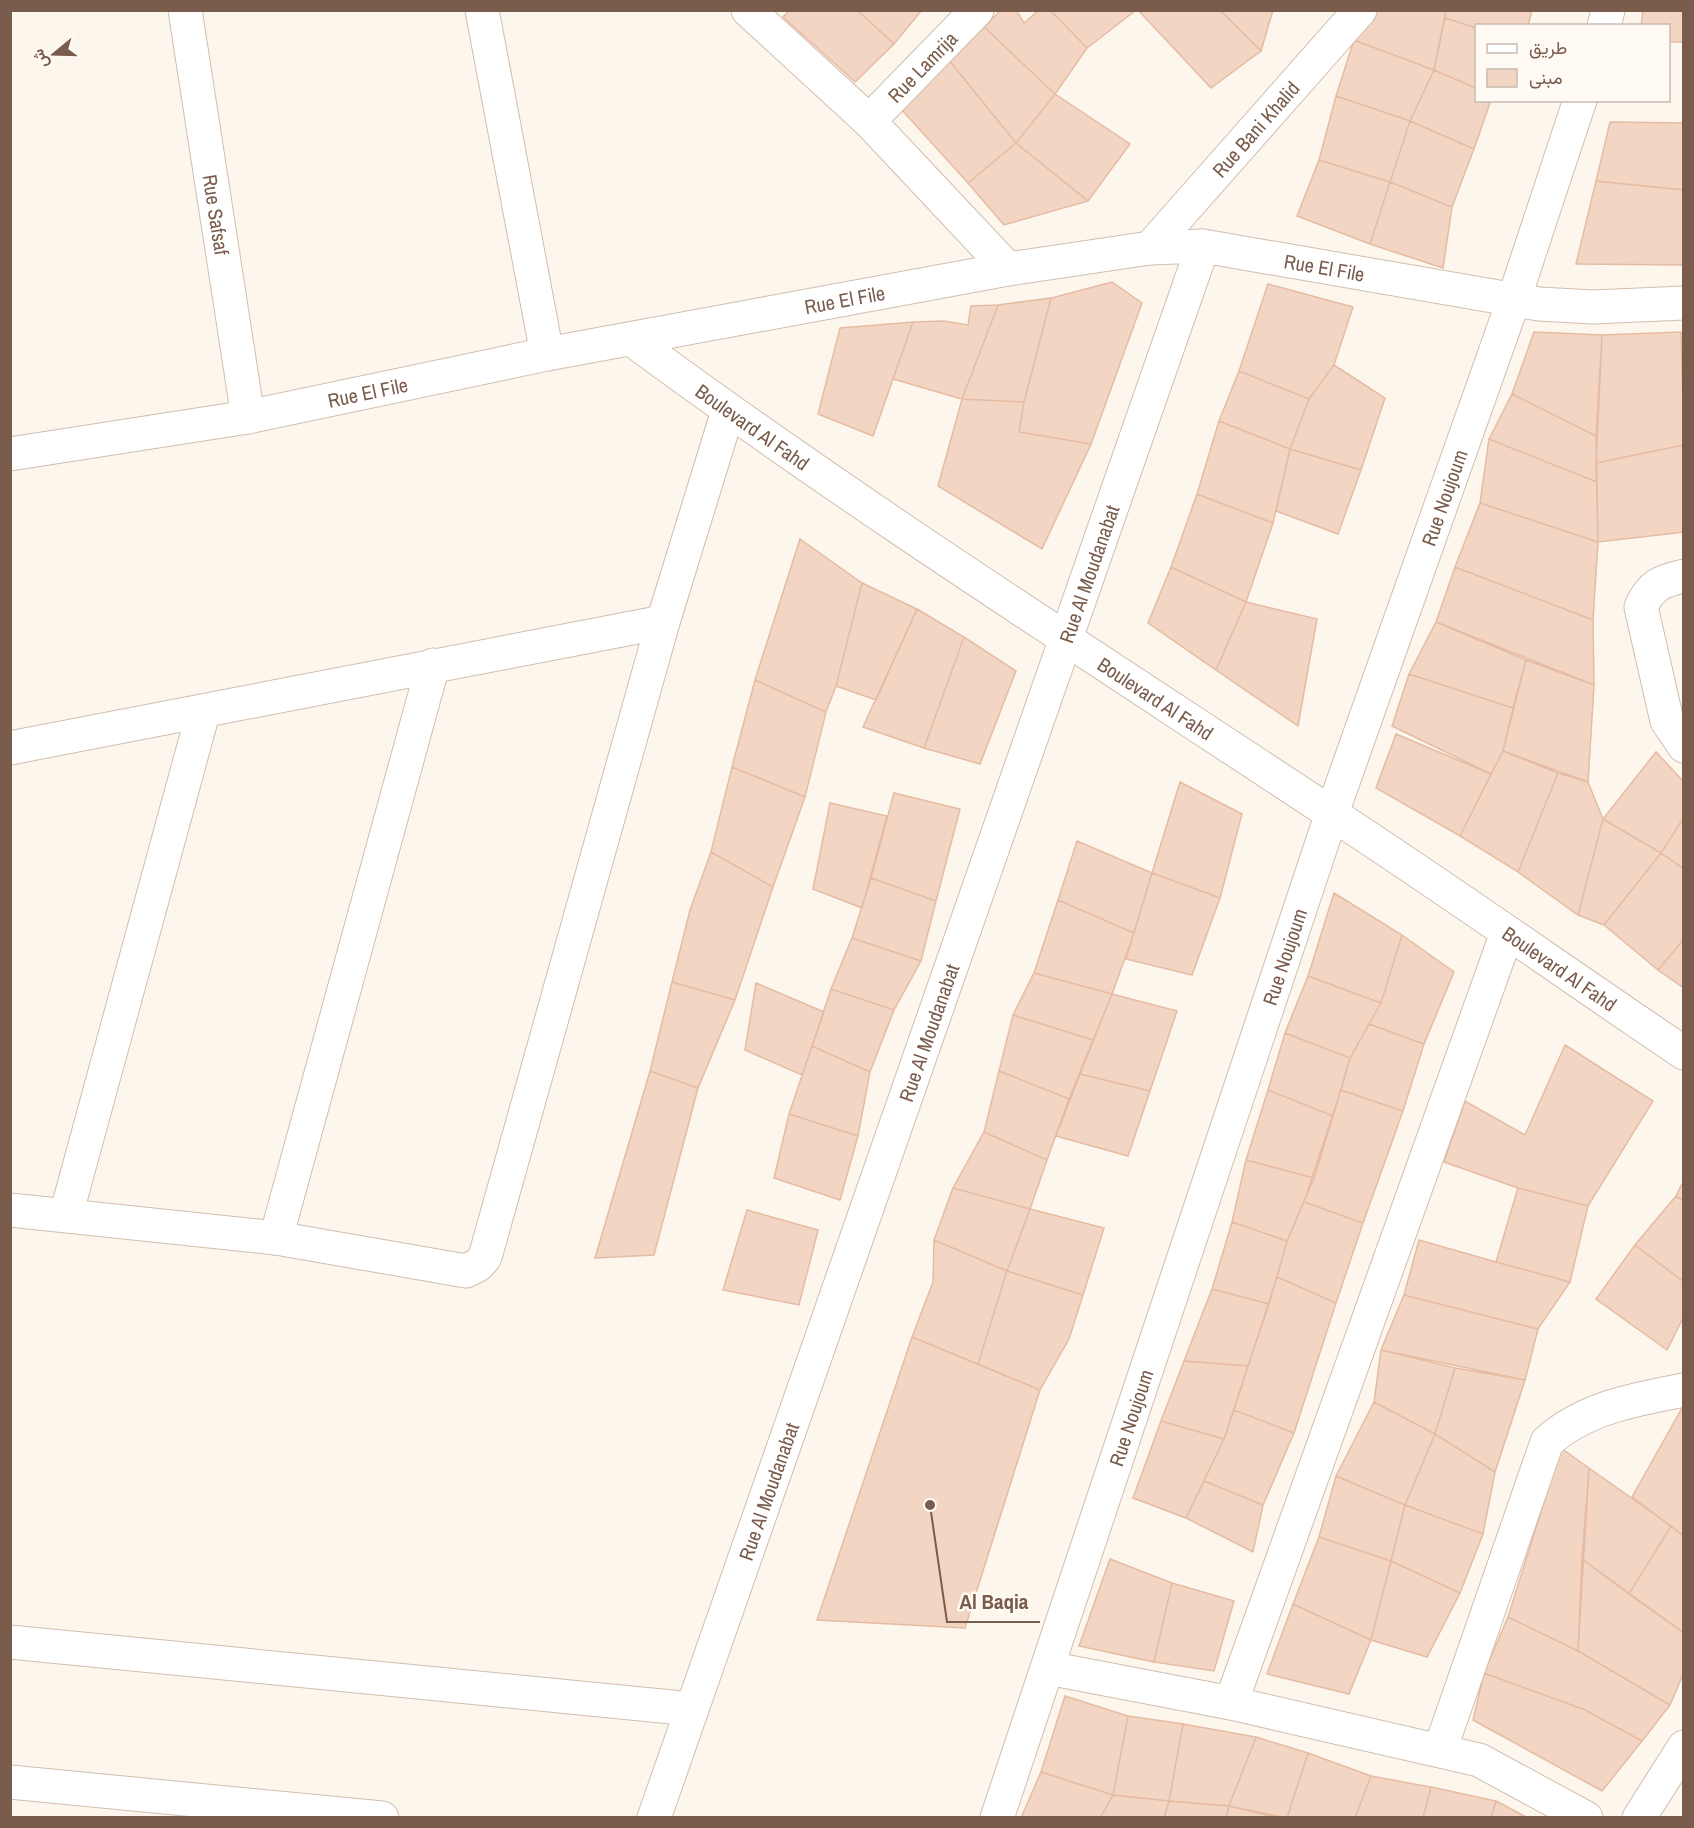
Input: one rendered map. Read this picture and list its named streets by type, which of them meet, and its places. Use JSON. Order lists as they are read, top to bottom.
{
  "streets": {
    "street": [
      "Rue Lamrija",
      "Rue Bani Khalid",
      "Rue Safsaf",
      "Rue El File",
      "Boulevard Al Fahd",
      "Rue Noujoum",
      "Rue Al Moudanabat"
    ]
  },
  "crossings": [
    ["Rue Bani Khalid", "Rue El File"],
    ["Rue Safsaf", "Rue El File"],
    ["Rue El File", "Boulevard Al Fahd"],
    ["Rue El File", "Rue Noujoum"],
    ["Rue El File", "Rue Al Moudanabat"],
    ["Boulevard Al Fahd", "Rue Noujoum"],
    ["Boulevard Al Fahd", "Rue Al Moudanabat"]
  ],
  "places": ["Al Baqia"],
  "legend": ["طريق", "مبنى"],
  "north": "left"
}
